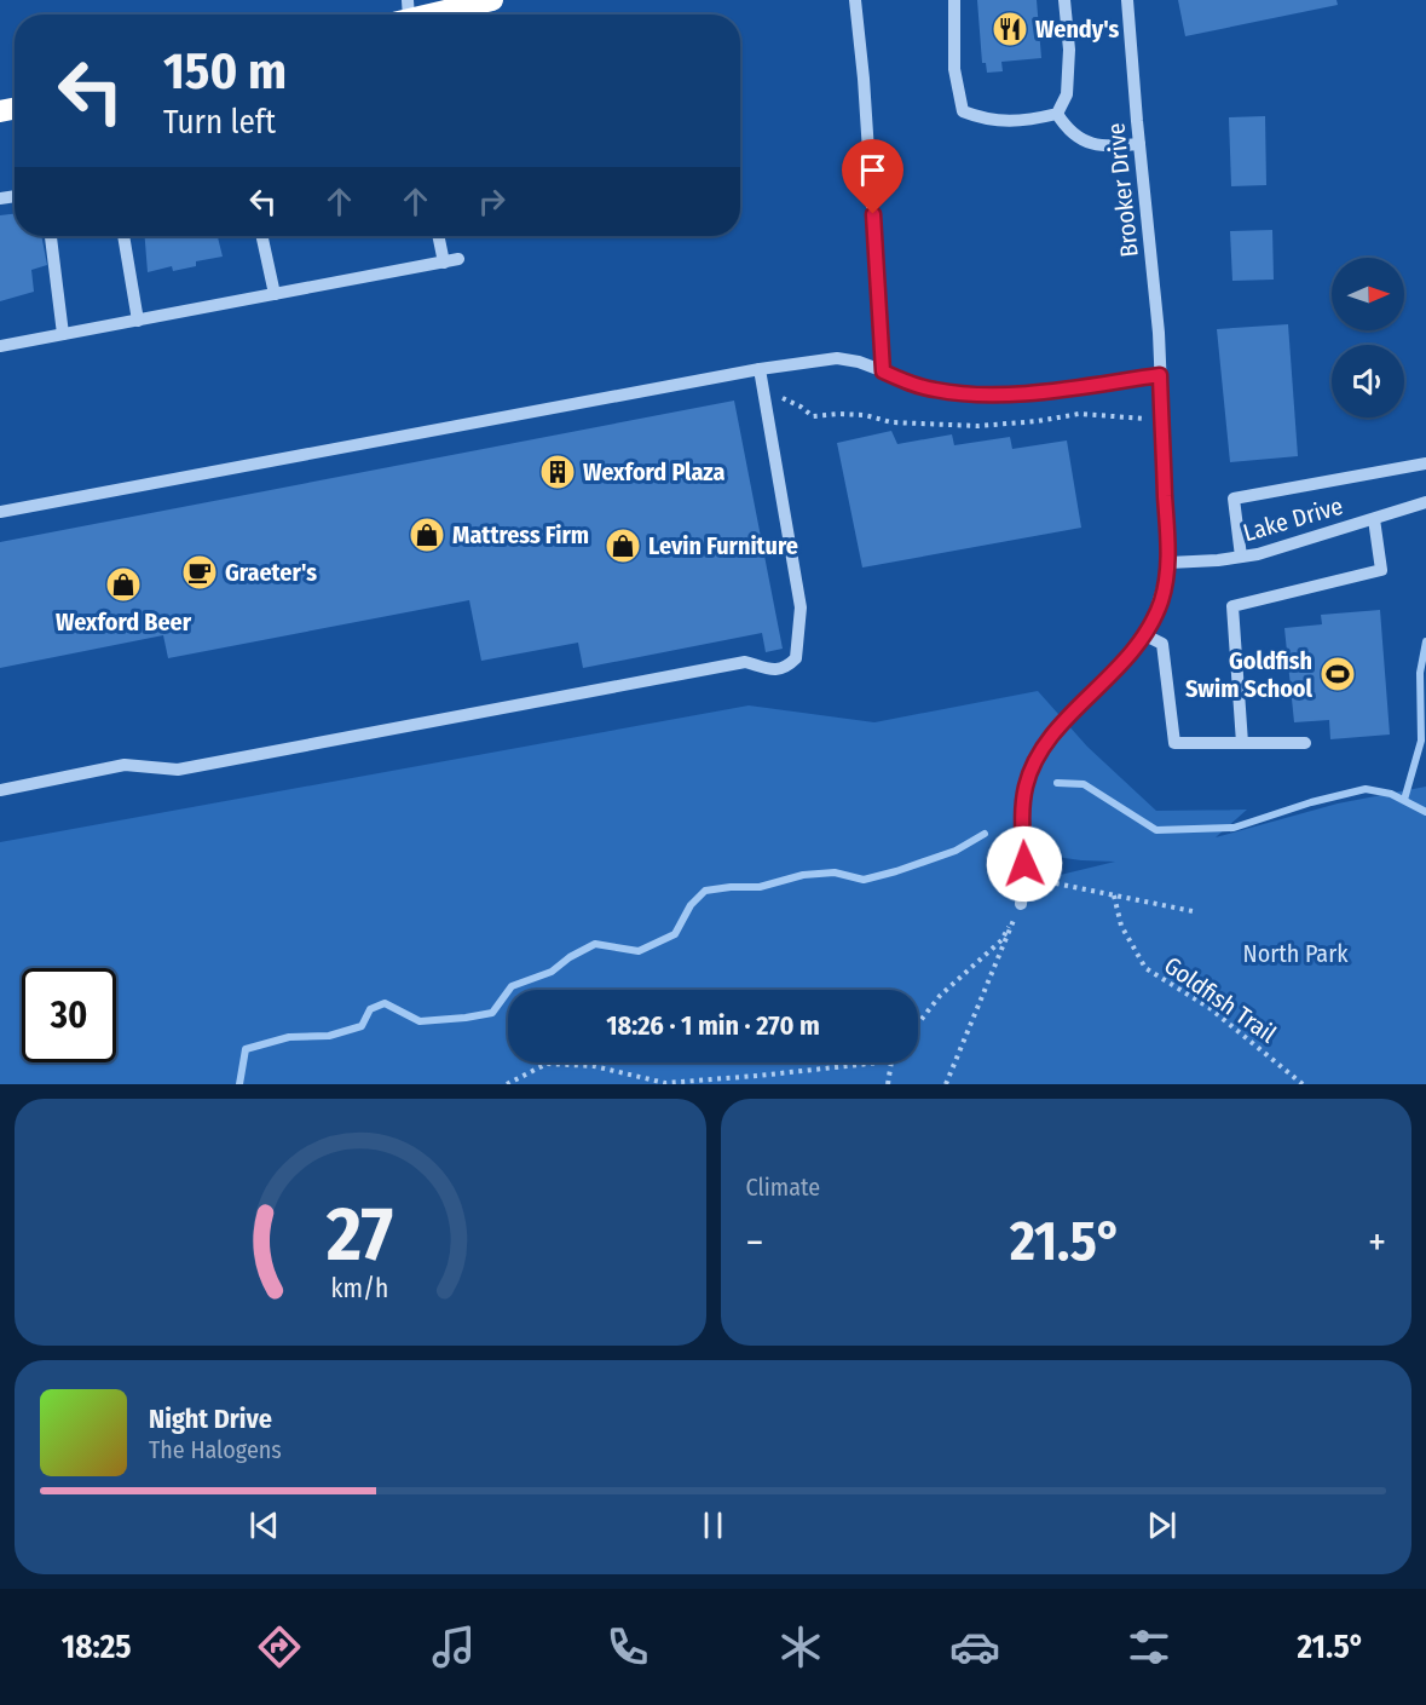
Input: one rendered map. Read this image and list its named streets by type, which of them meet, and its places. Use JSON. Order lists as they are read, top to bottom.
{
  "streets": {
    "street": ["Brooker Drive", "Lake Drive"],
    "path": ["Goldfish Trail"]
  },
  "crossings": [
    ["Brooker Drive", "Lake Drive"]
  ],
  "parks": ["North Park"],
  "places": {
    "restaurant": ["Wendy's"],
    "building": ["Wexford Plaza"],
    "shop": ["Mattress Firm", "Levin Furniture", "Wexford Beer"],
    "cafe": ["Graeter's"],
    "sports": ["Goldfish Swim School"]
  },
  "north": "right",
  "page": {
    "turn": ["150 m", "Turn left"],
    "limit": "30",
    "trip": "18:26 · 1 min · 270 m",
    "tile": "Climate",
    "heat": ["−", "21.5°", "+"],
    "song": ["Night Drive", "The Halogens"],
    "tabs": ["18:25", "21.5°"],
    "gauge": ["27", "km/h"]
  }
}
